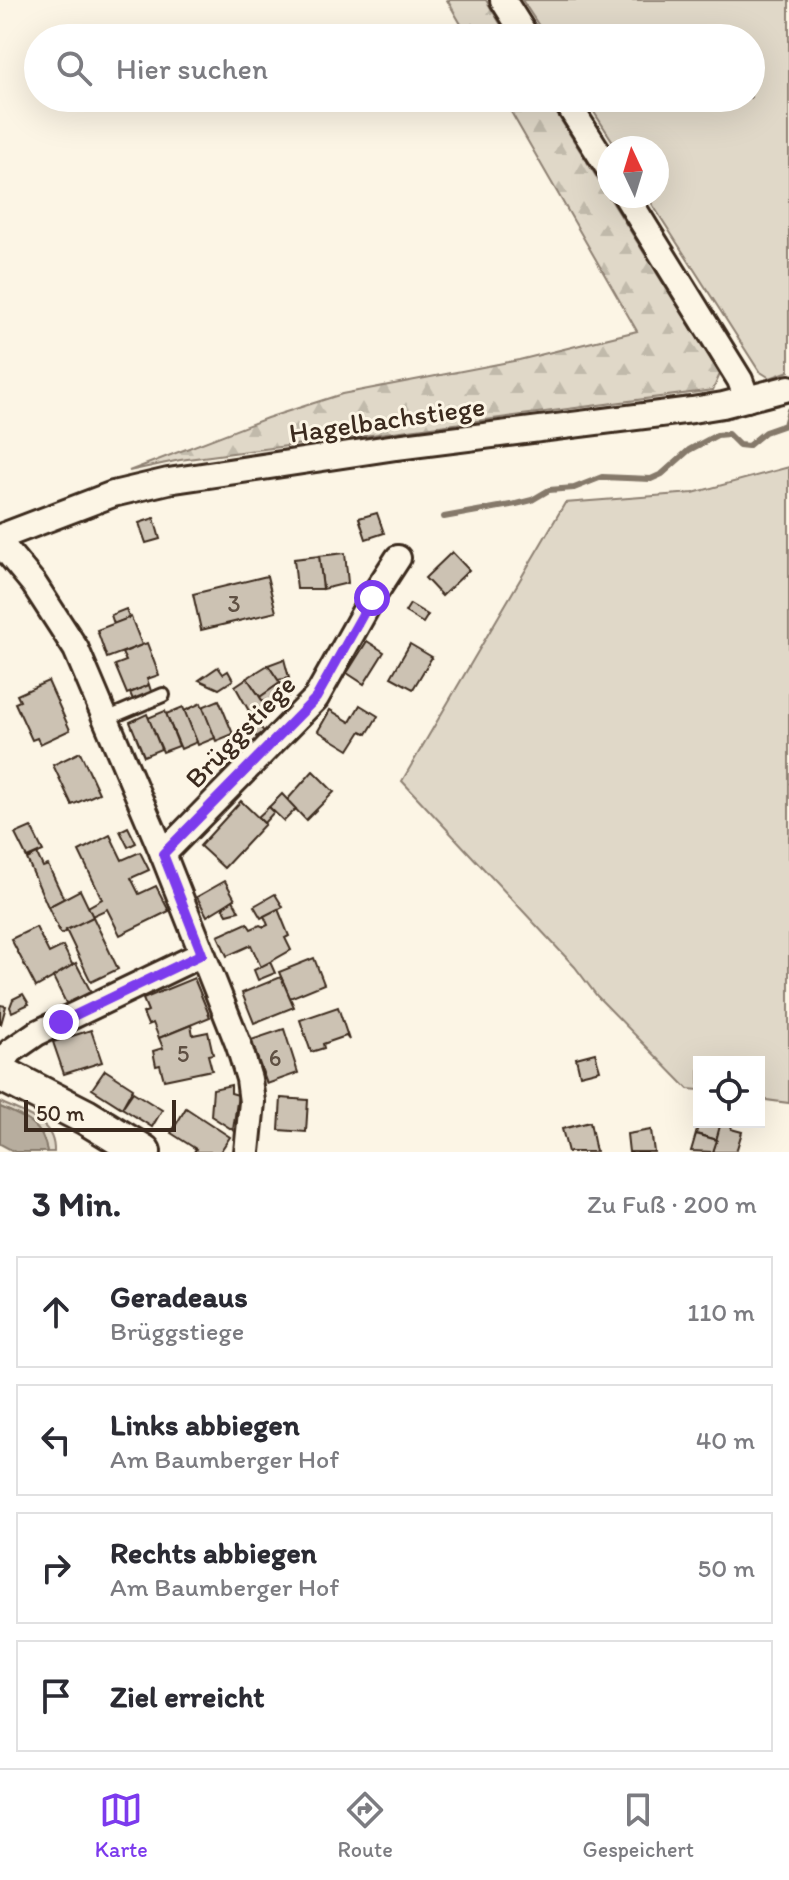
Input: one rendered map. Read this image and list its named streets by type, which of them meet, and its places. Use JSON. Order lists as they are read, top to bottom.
{
  "streets": {
    "street": ["Hagelbachstiege", "Brüggstiege"]
  },
  "house_numbers": ["3", "5", "6"],
  "scale_bar": "50 m",
  "north": "top",
  "page": {
    "search": "Hier suchen",
    "scale": "50 m",
    "heading": ["3 Min.", "Zu Fuß · 200 m"],
    "list": [
      ["Geradeaus", "Brüggstiege", "110 m"],
      ["Links abbiegen", "Am Baumberger Hof", "40 m"],
      ["Rechts abbiegen", "Am Baumberger Hof", "50 m"],
      "Ziel erreicht"
    ],
    "nav": ["Karte", "Route", "Gespeichert"]
  }
}
